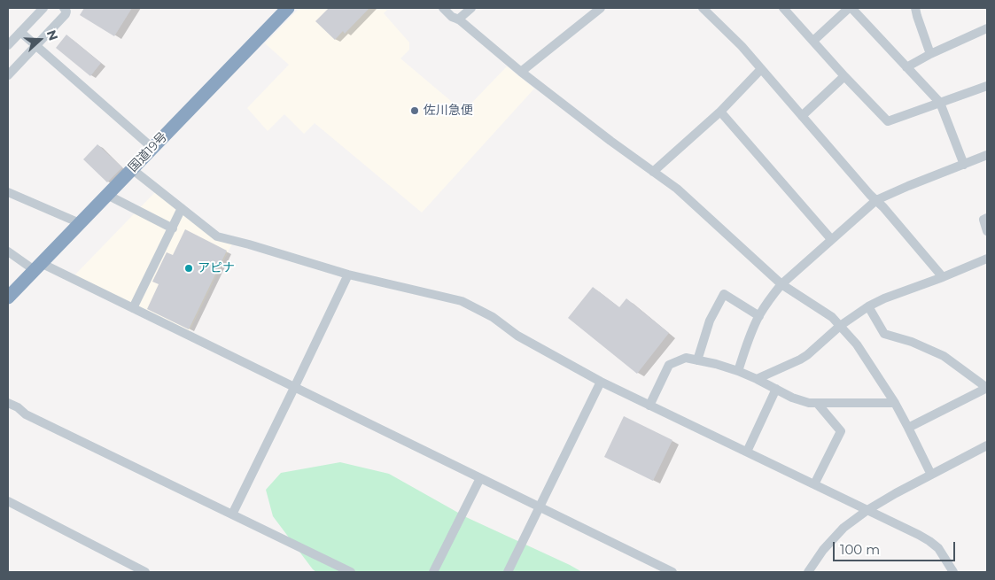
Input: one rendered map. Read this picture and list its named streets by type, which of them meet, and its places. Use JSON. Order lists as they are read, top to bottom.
{
  "streets": {
    "highway": ["国道19号"]
  },
  "places": ["佐川急便", "アピナ"],
  "scale_bar": "100 m",
  "north": "right"
}
